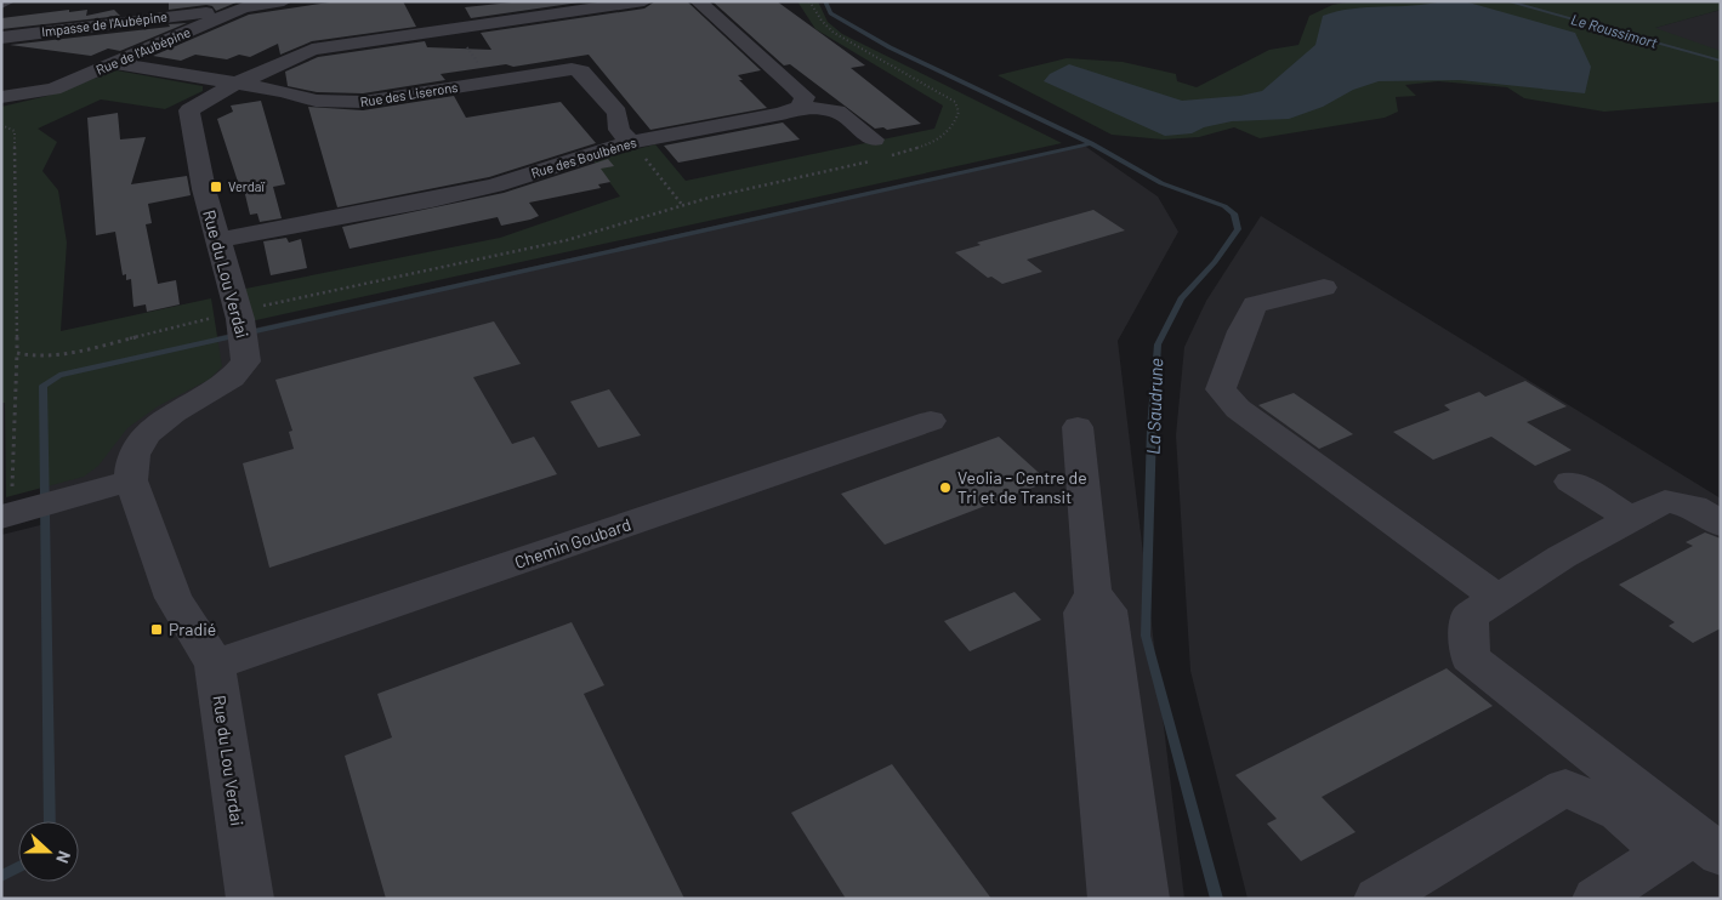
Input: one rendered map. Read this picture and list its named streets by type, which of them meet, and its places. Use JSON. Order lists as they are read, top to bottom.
{
  "streets": {
    "street": [
      "Impasse de l'Aubépine",
      "Rue de l'Aubépine",
      "Rue des Liserons",
      "Rue des Boulbènes",
      "Rue du Lou Verdai",
      "Chemin Goubard"
    ]
  },
  "crossings": [
    ["Impasse de l'Aubépine", "Rue de l'Aubépine"],
    ["Rue de l'Aubépine", "Rue des Liserons"],
    ["Rue des Liserons", "Rue des Boulbènes"],
    ["Rue des Liserons", "Rue du Lou Verdai"],
    ["Rue des Boulbènes", "Rue du Lou Verdai"],
    ["Rue du Lou Verdai", "Chemin Goubard"]
  ],
  "water": ["Le Roussimort", "La Saudrune"],
  "places": {
    "transit": ["Verdaï", "Pradié"],
    "other": ["Veolia - Centre de Tri et de Transit"]
  },
  "north": "right"
}
